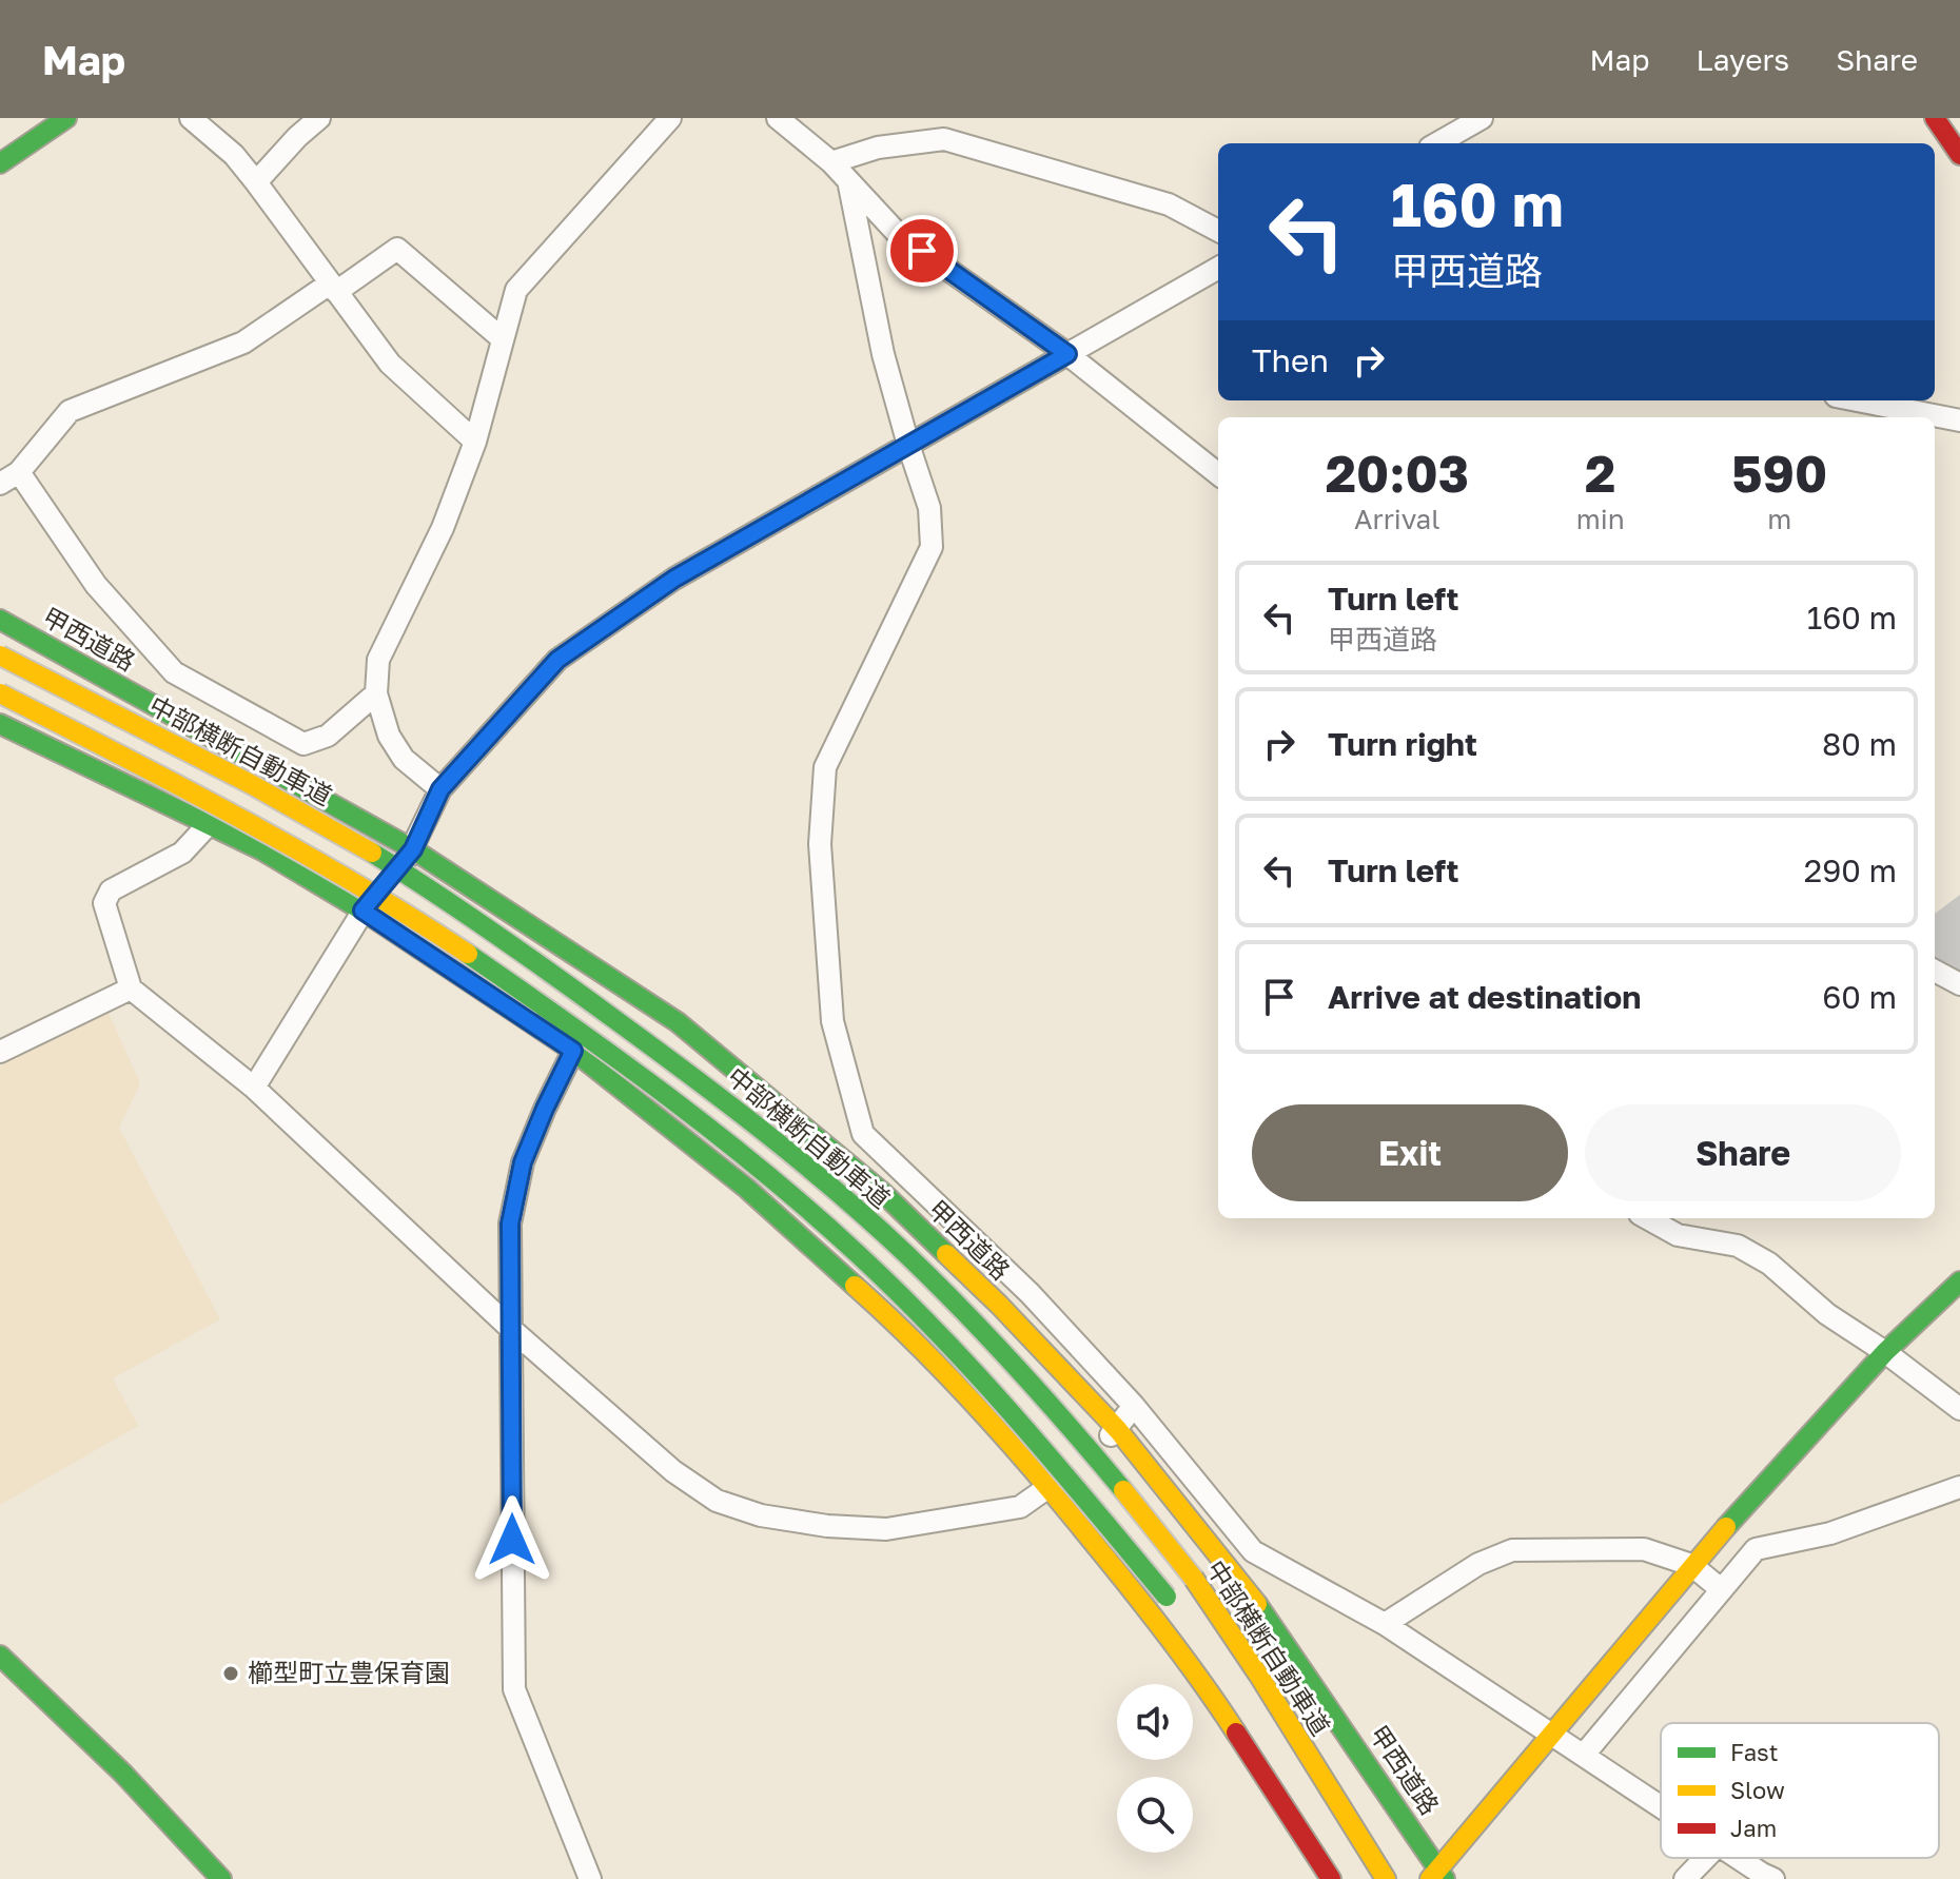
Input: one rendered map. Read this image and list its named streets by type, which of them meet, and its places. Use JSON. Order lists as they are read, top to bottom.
{
  "streets": {
    "main road": ["甲西道路", "中部横断自動車道"]
  },
  "places": ["櫛型町立豊保育園"],
  "legend": ["Fast", "Slow", "Jam"],
  "page": {
    "header": "Map",
    "nav": ["Map", "Layers", "Share"],
    "turn": ["160 m", "甲西道路"],
    "then": "Then",
    "eta": [
      "20:03",
      "Arrival",
      "2",
      "min",
      "590",
      "m"
    ],
    "list": [
      {
        "name": "Turn left",
        "note": "甲西道路",
        "value": "160 m"
      },
      {
        "name": "Turn right",
        "value": "80 m"
      },
      {
        "name": "Turn left",
        "value": "290 m"
      },
      {
        "name": "Arrive at destination",
        "value": "60 m"
      }
    ],
    "buttons": ["Exit", "Share"]
  }
}
